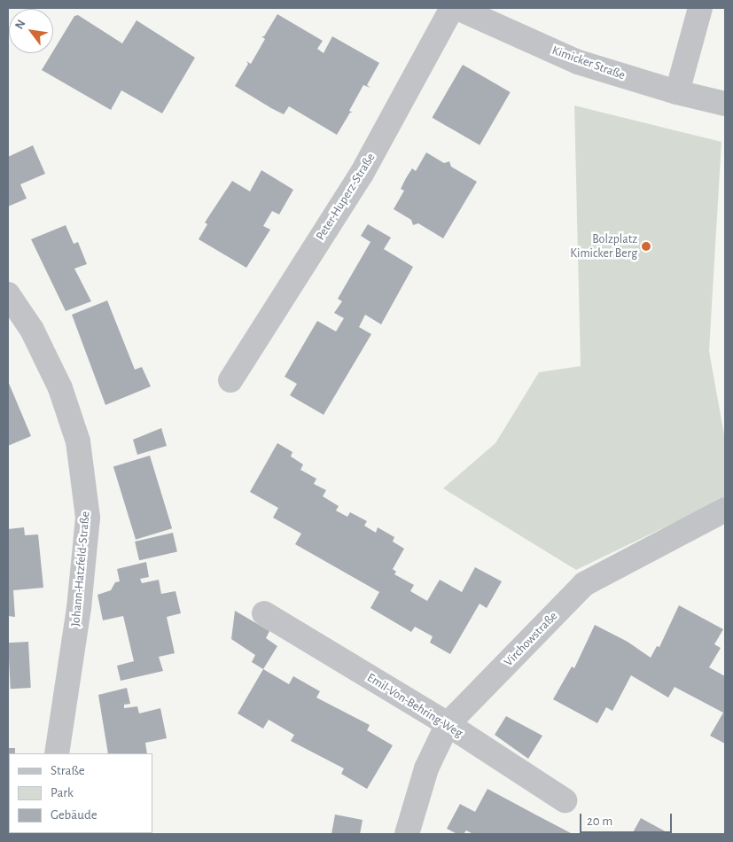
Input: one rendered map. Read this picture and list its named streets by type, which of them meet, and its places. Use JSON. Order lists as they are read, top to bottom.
{
  "streets": {
    "street": [
      "Kimicker Straße",
      "Peter-Huperz-Straße",
      "Johann-Hatzfeld-Straße",
      "Virchowstraße",
      "Emil-Von-Behring-Weg"
    ]
  },
  "crossings": [
    ["Virchowstraße", "Emil-Von-Behring-Weg"]
  ],
  "places": ["Bolzplatz Kimicker Berg"],
  "legend": ["Straße", "Park", "Gebäude"],
  "scale_bar": "20 m",
  "north": "top left"
}
